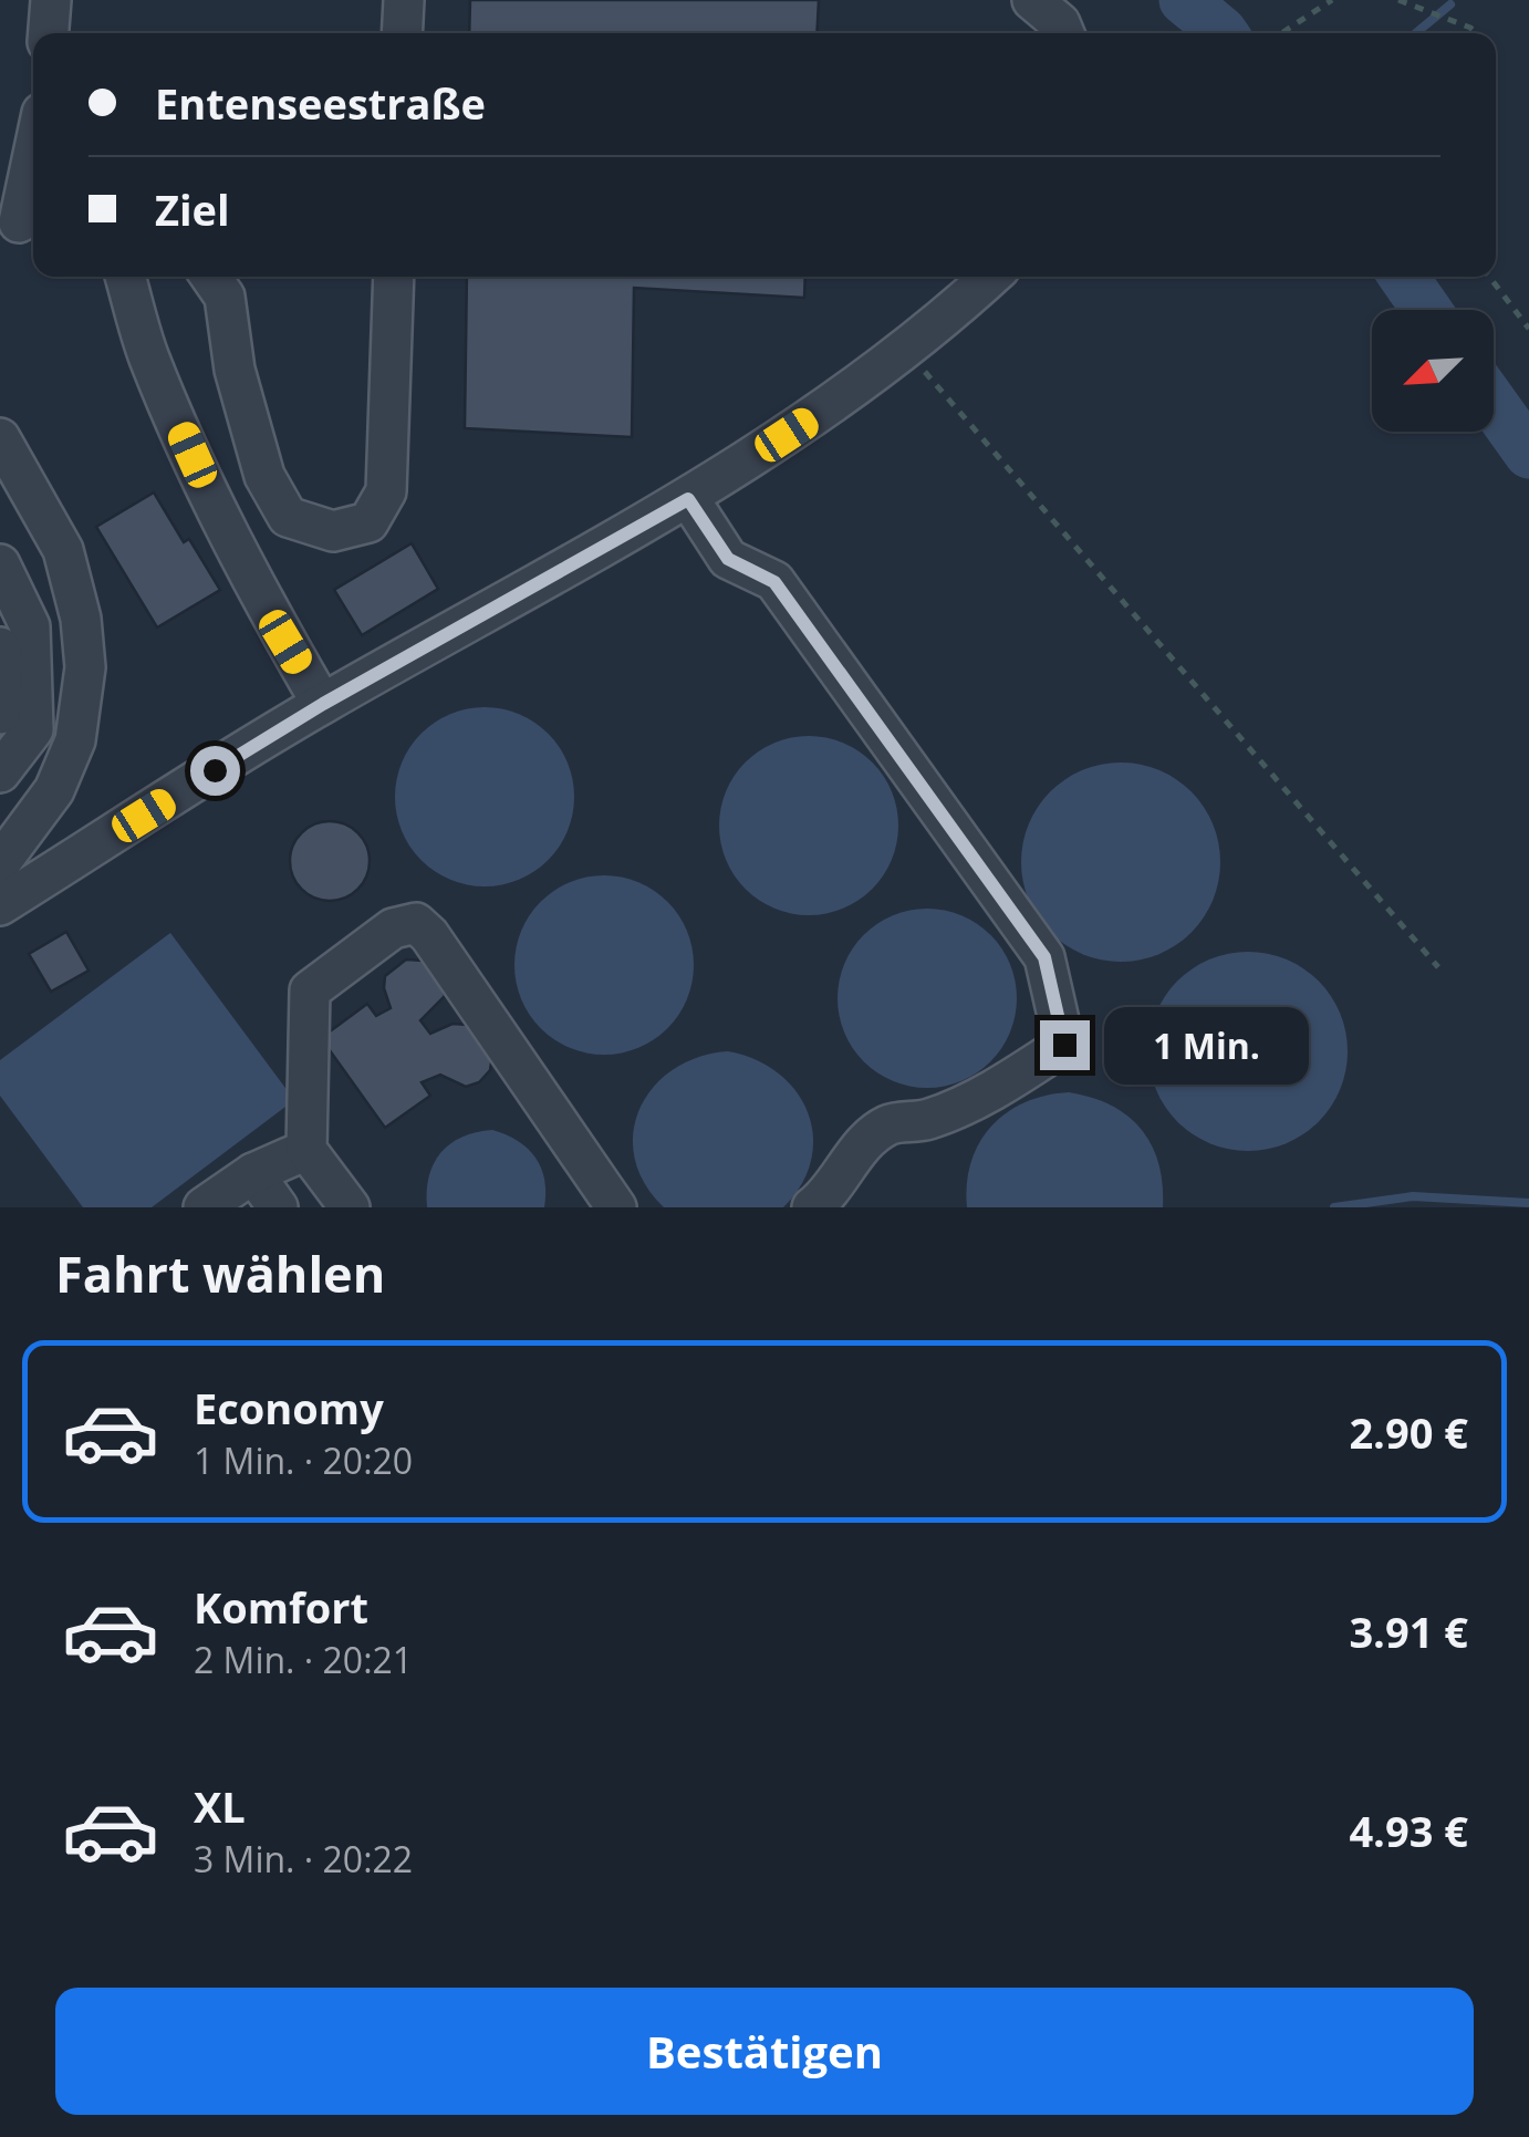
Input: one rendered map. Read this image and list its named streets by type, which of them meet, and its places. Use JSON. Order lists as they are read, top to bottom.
{
  "north": "bottom left",
  "page": {
    "banner": ["Entenseestraße", "Ziel"],
    "bubble": "1 Min.",
    "heading": "Fahrt wählen",
    "list": [
      {
        "name": "Economy",
        "note": "1 Min. · 20:20",
        "value": "2.90 €"
      },
      {
        "name": "Komfort",
        "note": "2 Min. · 20:21",
        "value": "3.91 €"
      },
      {
        "name": "XL",
        "note": "3 Min. · 20:22",
        "value": "4.93 €"
      }
    ],
    "buttons": "Bestätigen"
  }
}
